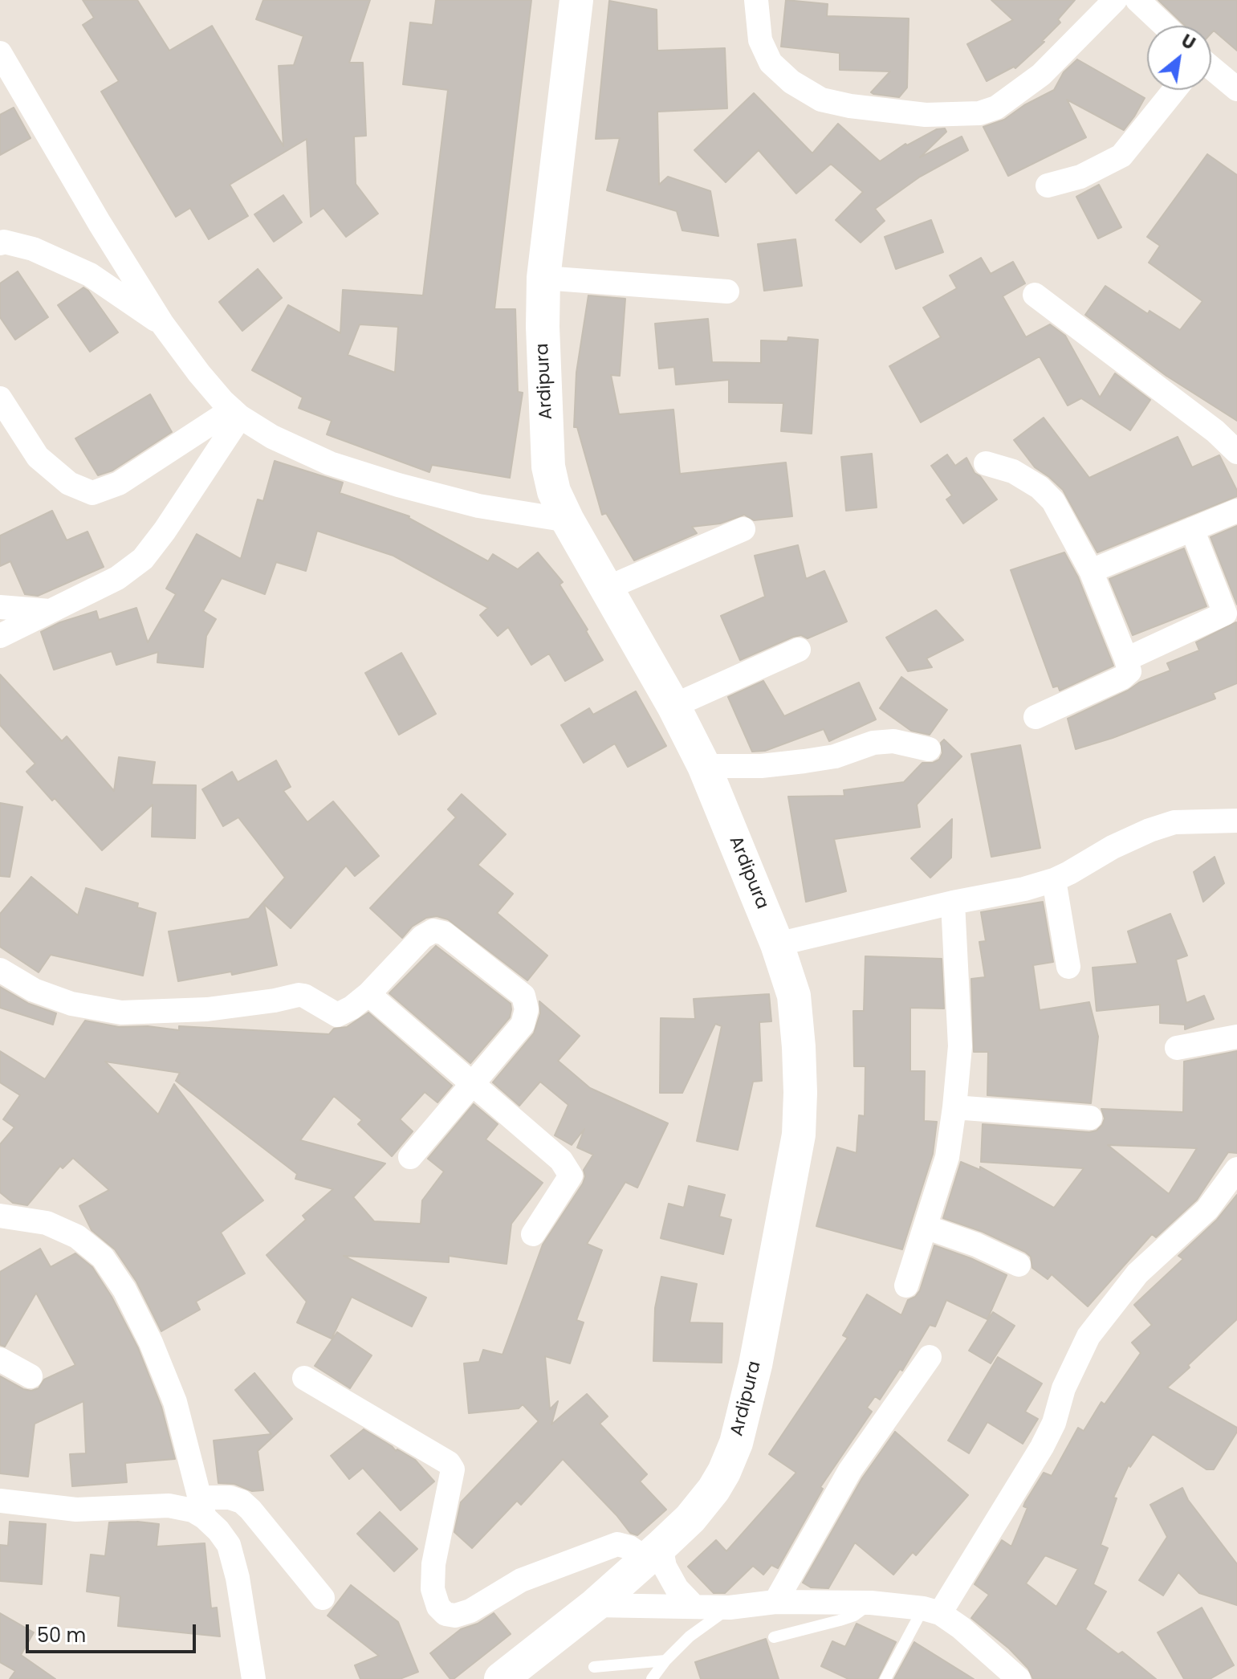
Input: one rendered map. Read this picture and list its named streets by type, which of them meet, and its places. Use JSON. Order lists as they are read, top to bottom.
{
  "streets": {
    "street": ["Ardipura"]
  },
  "scale_bar": "50 m",
  "north": "top right"
}
